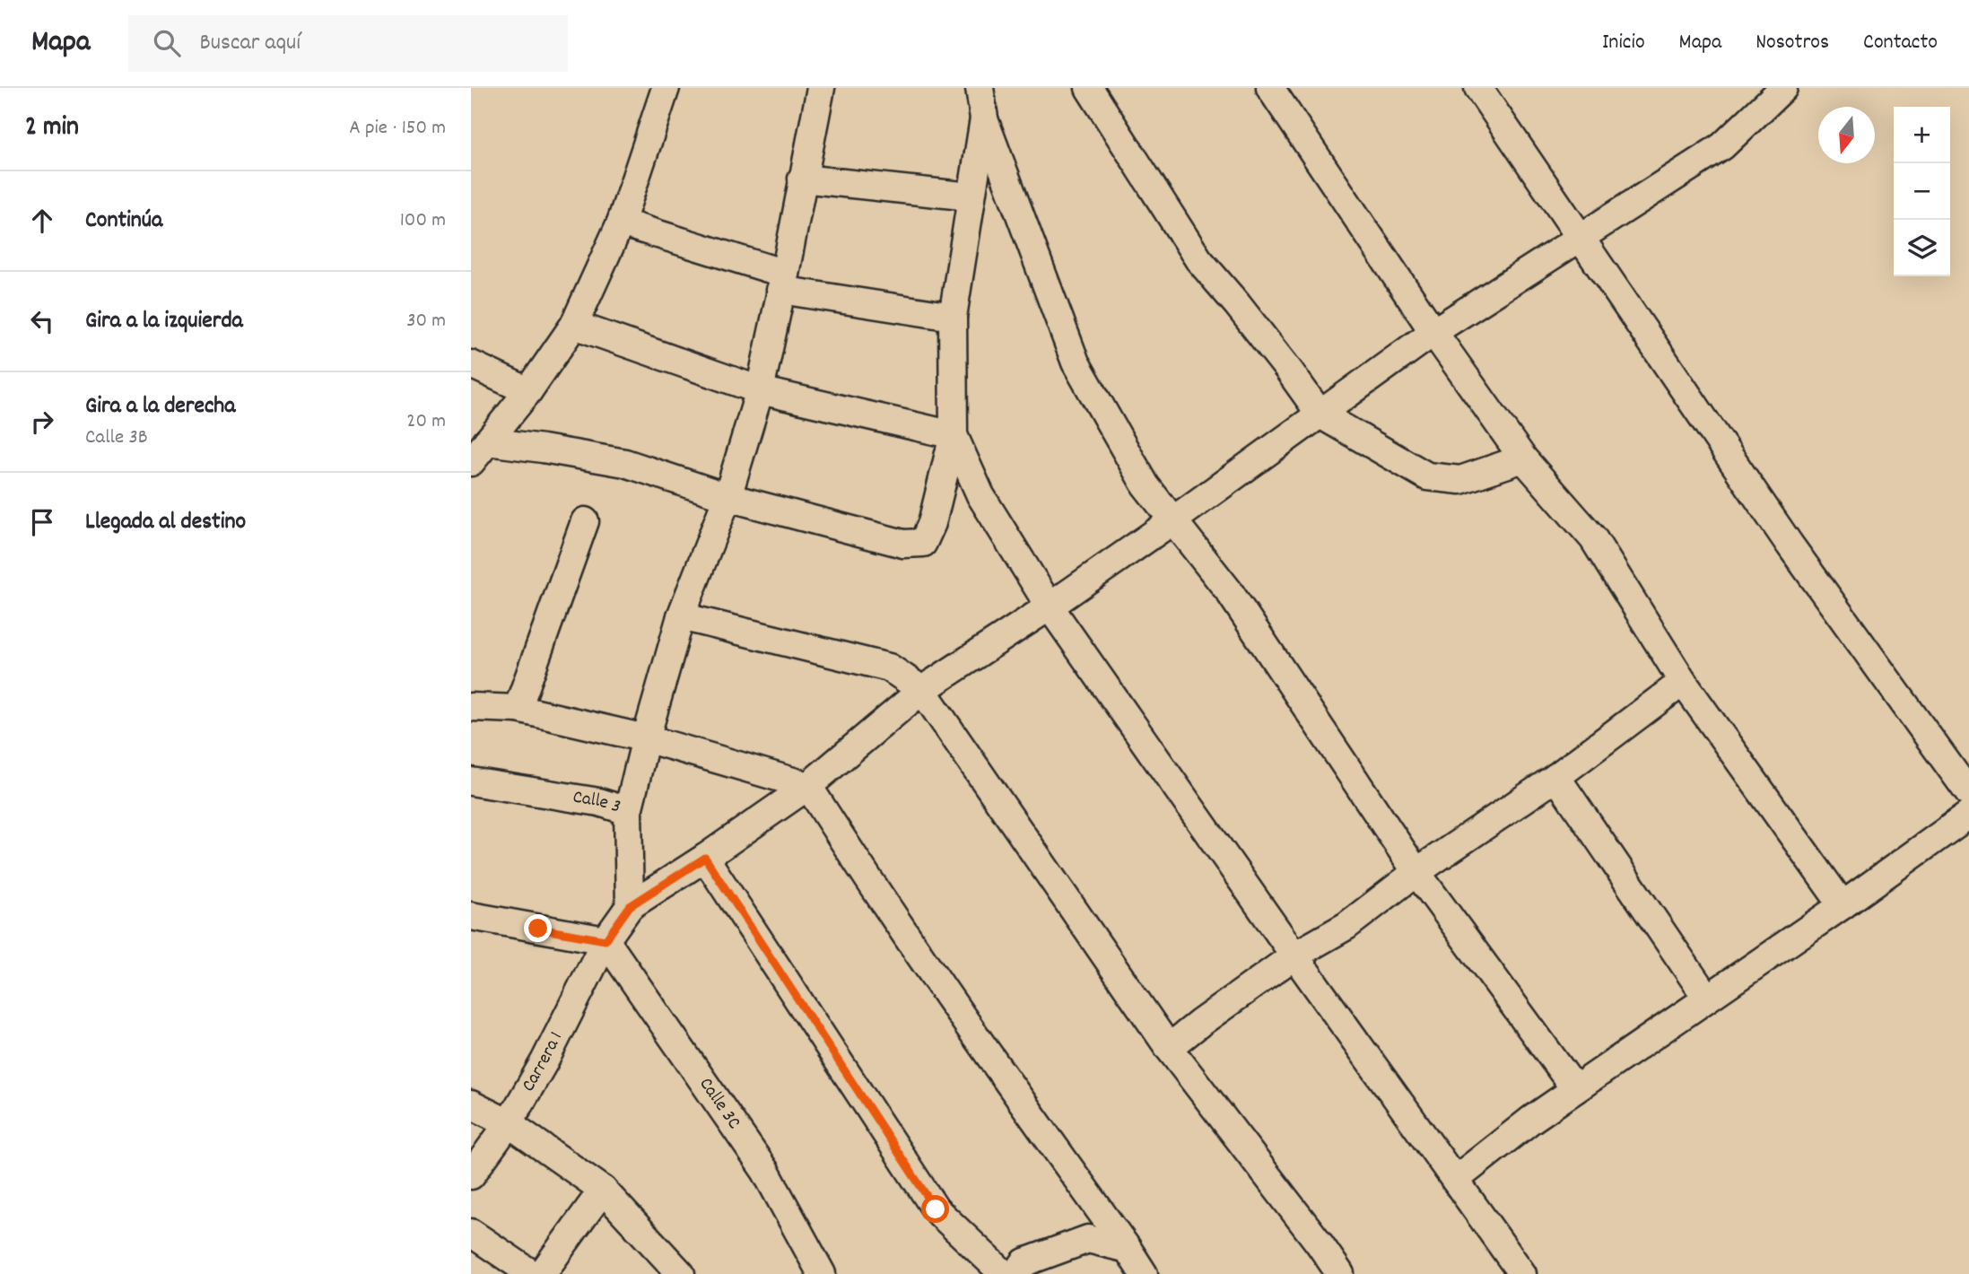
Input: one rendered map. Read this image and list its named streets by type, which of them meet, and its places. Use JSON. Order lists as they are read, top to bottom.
{
  "streets": {
    "street": ["Calle 3", "Carrera 1", "Calle 3C"]
  },
  "crossings": [
    ["Calle 3", "Carrera 1"],
    ["Carrera 1", "Calle 3C"]
  ],
  "north": "bottom",
  "page": {
    "header": "Mapa",
    "search": "Buscar aquí",
    "nav": [
      "Inicio",
      "Mapa",
      "Nosotros",
      "Contacto"
    ],
    "heading": ["2 min", "A pie · 150 m"],
    "map_buttons": ["+", "−"],
    "list": [
      ["Continúa", "100 m"],
      ["Gira a la izquierda", "30 m"],
      ["Gira a la derecha", "Calle 3B", "20 m"],
      "Llegada al destino"
    ]
  }
}
